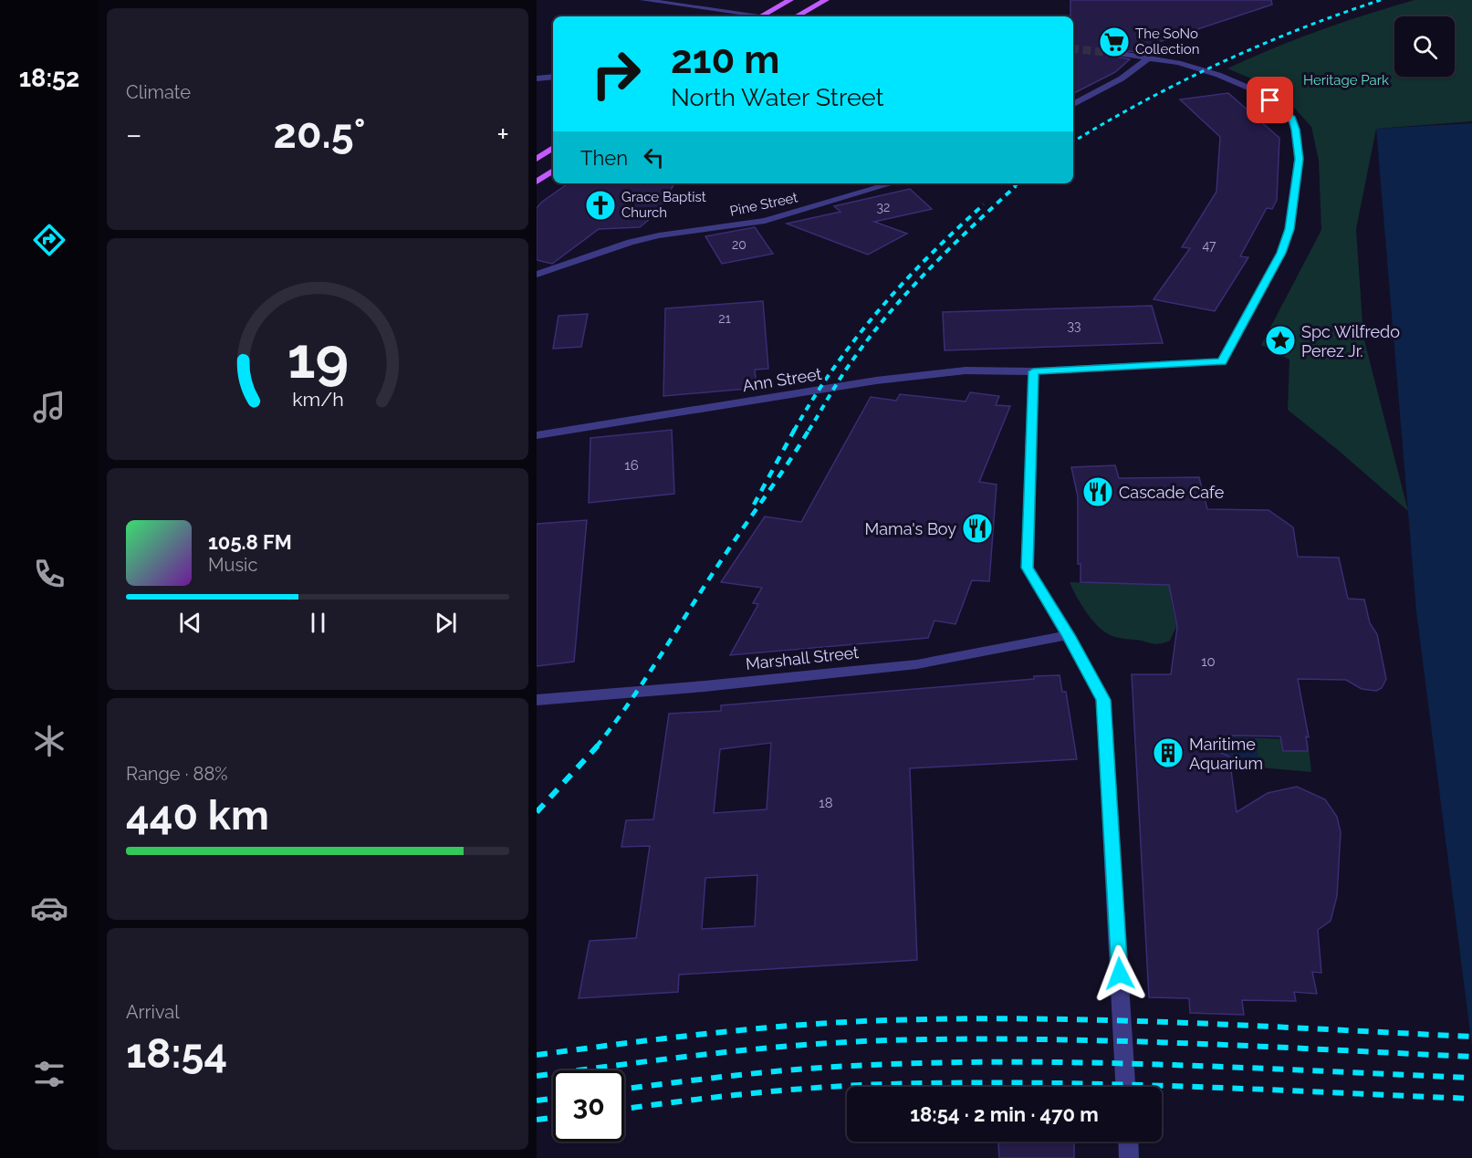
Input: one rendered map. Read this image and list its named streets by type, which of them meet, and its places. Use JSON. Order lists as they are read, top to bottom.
{
  "streets": {
    "street": ["Pine Street", "Ann Street", "Marshall Street"]
  },
  "parks": ["Heritage Park"],
  "places": {
    "supermarket": ["The SoNo Collection"],
    "church": ["Grace Baptist Church"],
    "place": ["Spc Wilfredo Perez Jr."],
    "restaurant": ["Cascade Cafe", "Mama's Boy"],
    "building": ["Maritime Aquarium"]
  },
  "house_numbers": [
    "32",
    "20",
    "47",
    "21",
    "33",
    "16",
    "10",
    "18"
  ],
  "page": {
    "tabs": "18:52",
    "tile": [
      "Climate",
      ["Range · 88%", "440 km"],
      ["Arrival", "18:54"]
    ],
    "turn": ["210 m", "North Water Street"],
    "heat": ["−", "20.5°", "+"],
    "then": "Then",
    "song": ["105.8 FM", "Music"],
    "limit": "30",
    "trip": "18:54 · 2 min · 470 m",
    "gauge": ["19", "km/h"]
  }
}
